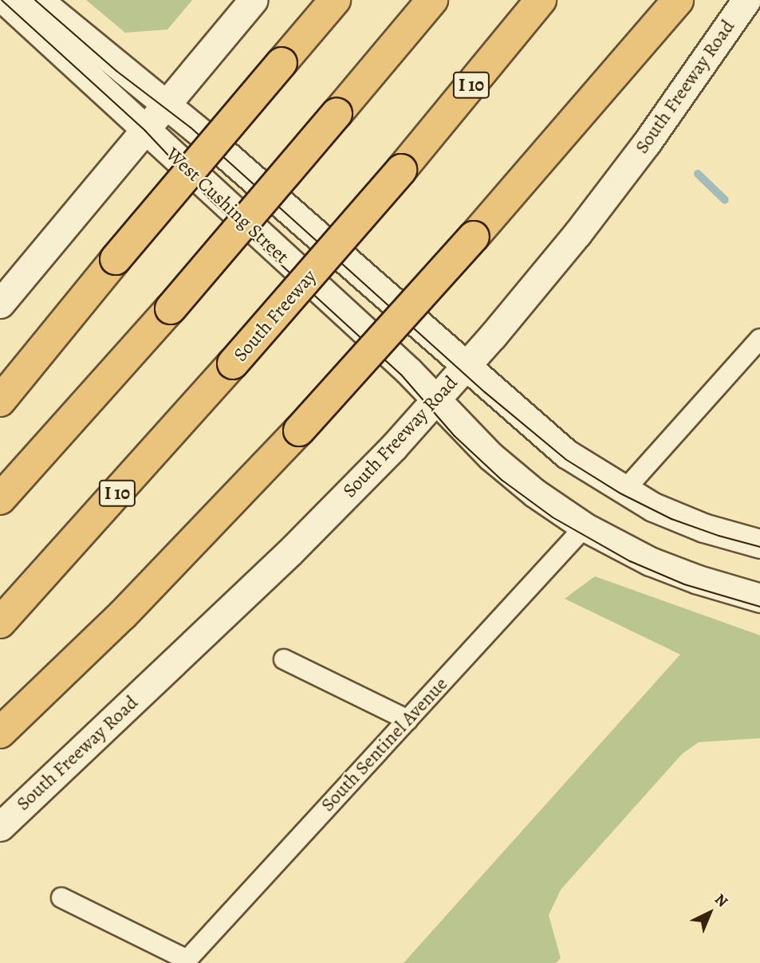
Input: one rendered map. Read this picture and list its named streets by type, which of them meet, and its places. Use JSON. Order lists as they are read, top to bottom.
{
  "streets": {
    "highway": ["I 10", "South Freeway"],
    "street": ["South Freeway Road", "West Cushing Street", "South Sentinel Avenue"]
  },
  "crossings": [
    ["South Freeway Road", "West Cushing Street"],
    ["West Cushing Street", "South Sentinel Avenue"]
  ],
  "north": "top right"
}
